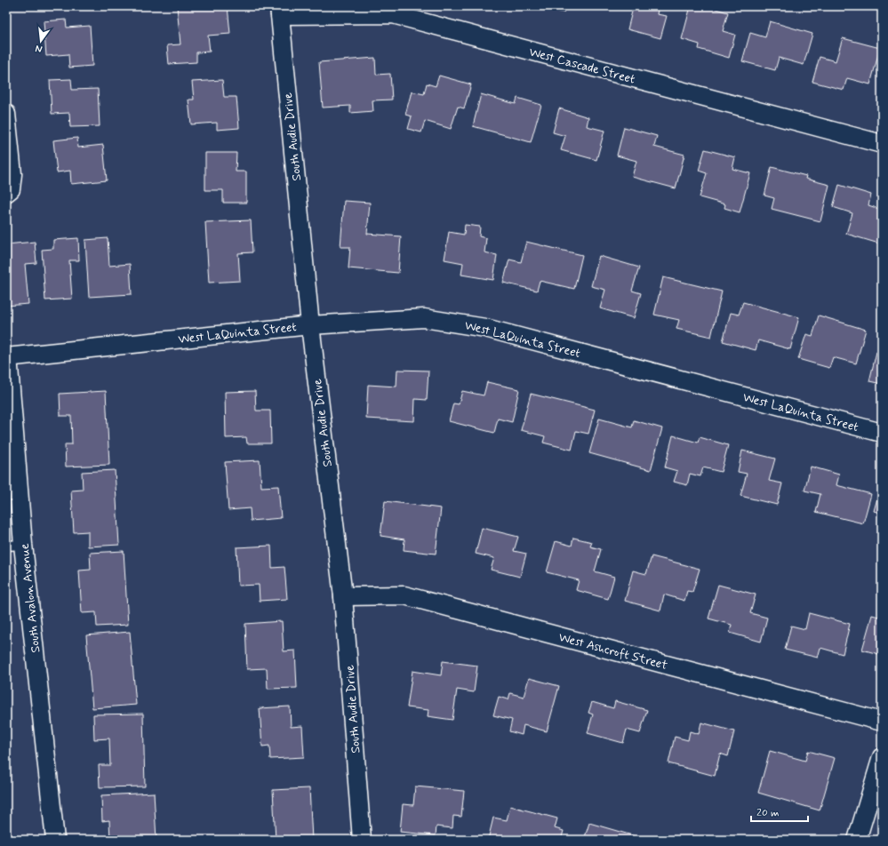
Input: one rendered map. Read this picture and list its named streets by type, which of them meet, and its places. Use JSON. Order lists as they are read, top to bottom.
{
  "streets": {
    "street": [
      "West Cascade Street",
      "South Audie Drive",
      "West LaQuinta Street",
      "South Avalon Avenue",
      "West Ashcroft Street"
    ]
  },
  "crossings": [
    ["West Cascade Street", "South Audie Drive"],
    ["South Audie Drive", "West LaQuinta Street"],
    ["South Audie Drive", "West Ashcroft Street"],
    ["West LaQuinta Street", "South Avalon Avenue"]
  ],
  "scale_bar": "20 m",
  "north": "bottom"
}
